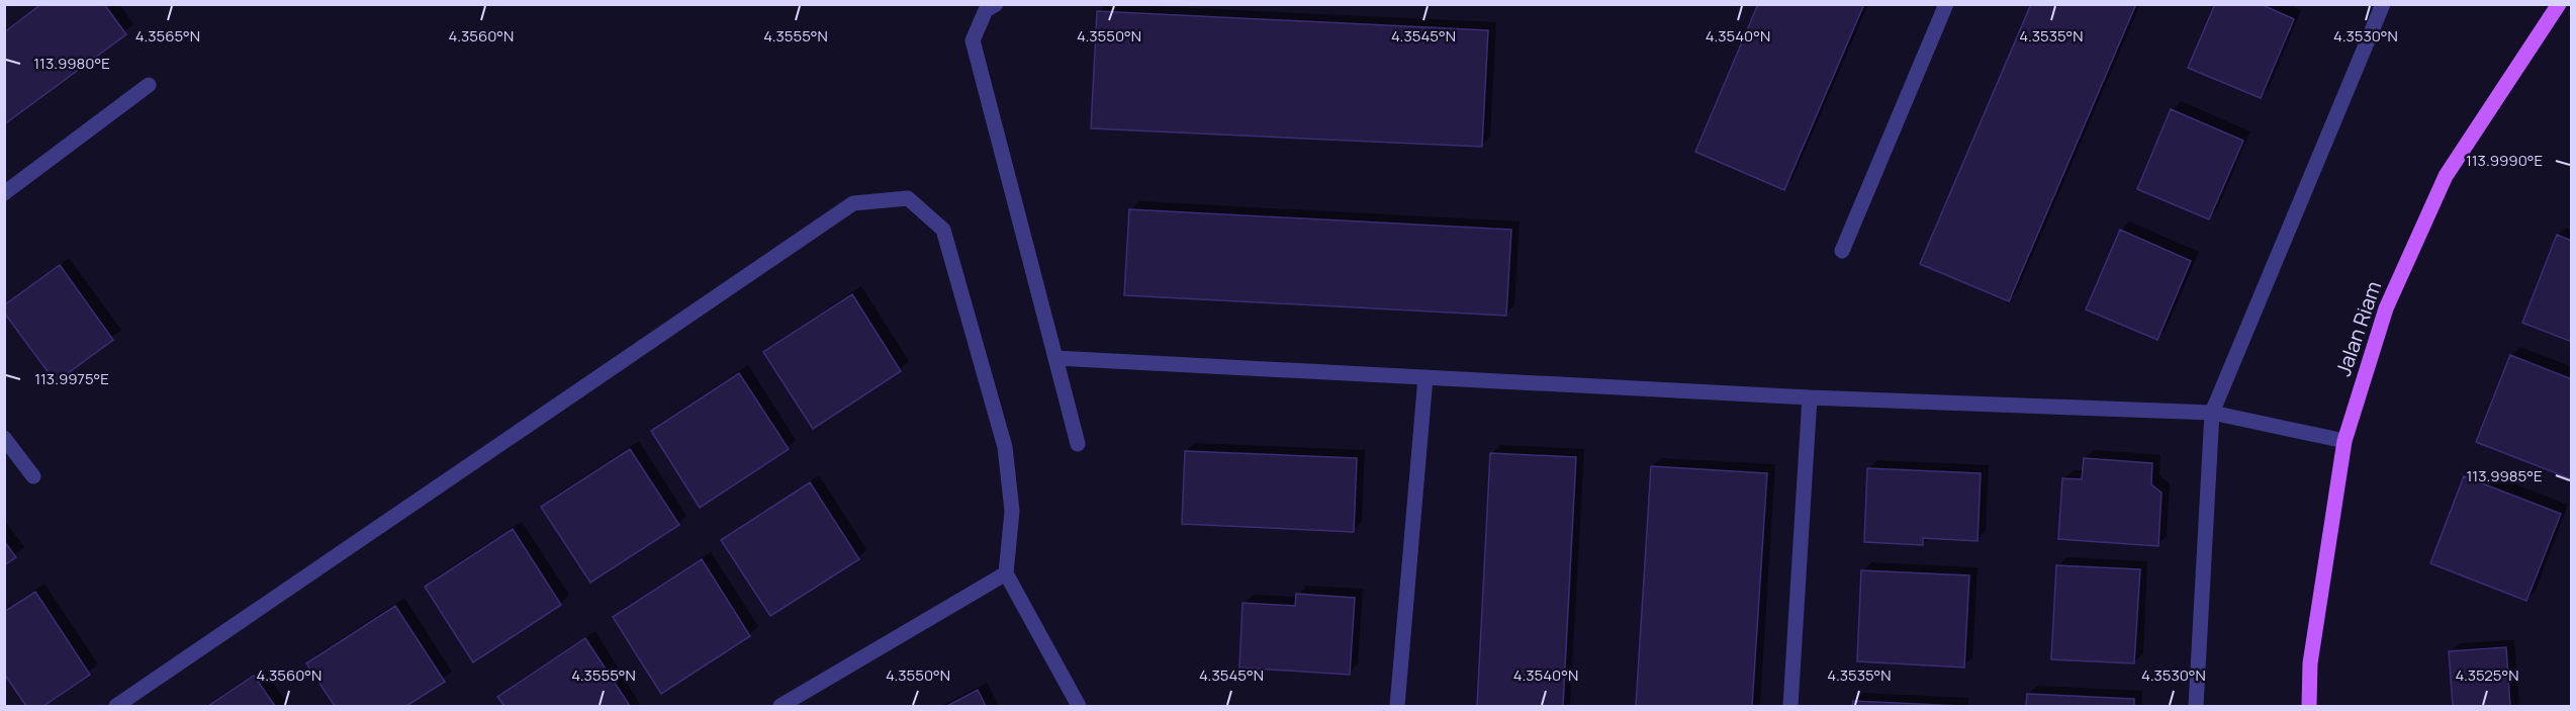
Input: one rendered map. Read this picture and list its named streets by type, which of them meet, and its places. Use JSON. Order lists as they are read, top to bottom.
{
  "streets": {
    "main road": ["Jalan Riam"]
  },
  "coordinates": [
    "4.3565°N",
    "4.3560°N",
    "4.3555°N",
    "4.3550°N",
    "4.3545°N",
    "4.3540°N",
    "4.3535°N",
    "4.3530°N",
    "113.9980°E",
    "113.9990°E",
    "113.9975°E",
    "113.9985°E",
    "4.3525°N"
  ]
}
